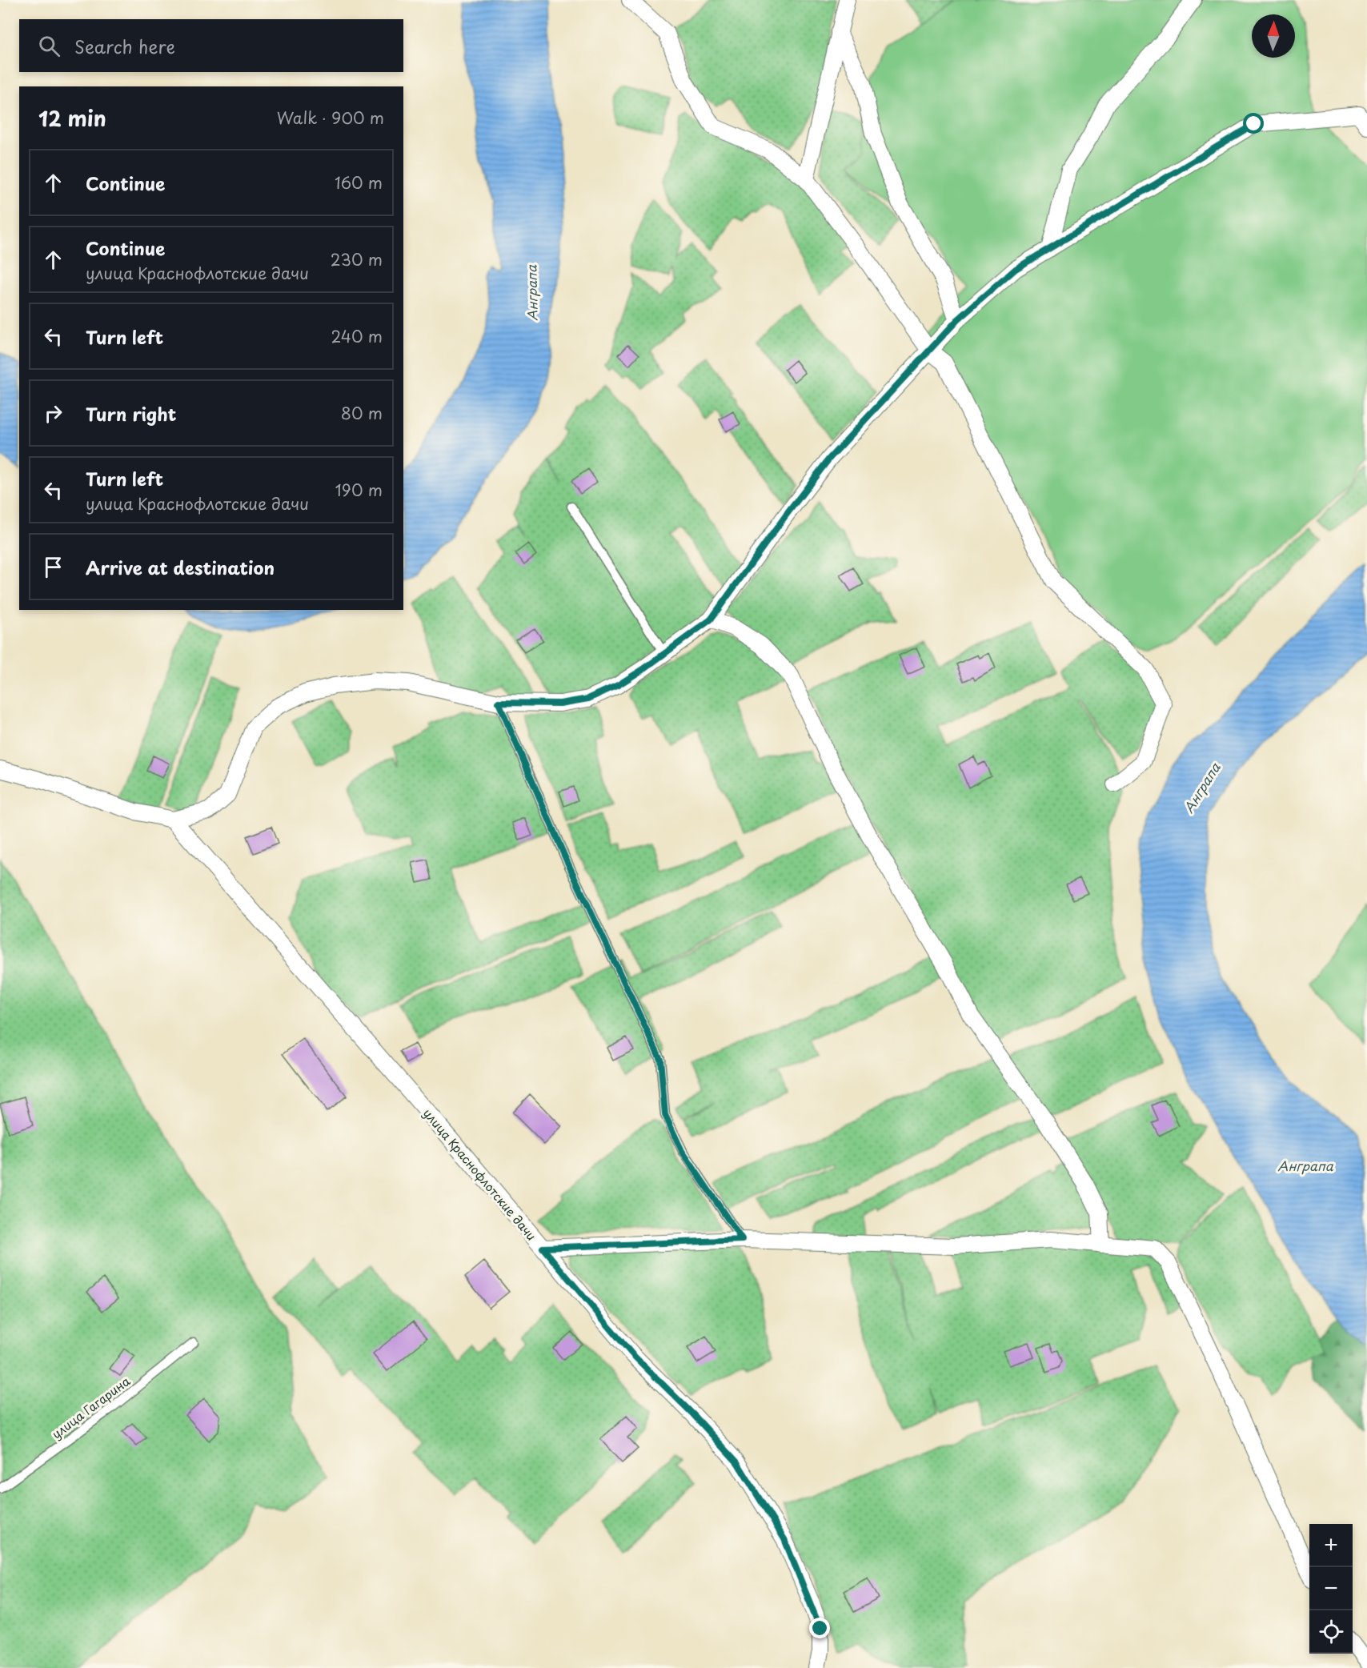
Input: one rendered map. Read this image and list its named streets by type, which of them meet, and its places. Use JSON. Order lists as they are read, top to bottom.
{
  "streets": {
    "street": ["улица Краснофлотские дачи"],
    "lane": ["улица Гагарина"]
  },
  "water": ["Анграпа"],
  "north": "top",
  "page": {
    "search": "Search here",
    "heading": ["12 min", "Walk · 900 m"],
    "list": [
      ["Continue", "160 m"],
      ["Continue", "улица Краснофлотские дачи", "230 m"],
      ["Turn left", "240 m"],
      ["Turn right", "80 m"],
      ["Turn left", "улица Краснофлотские дачи", "190 m"],
      "Arrive at destination"
    ],
    "map_buttons": ["+", "−"]
  }
}
